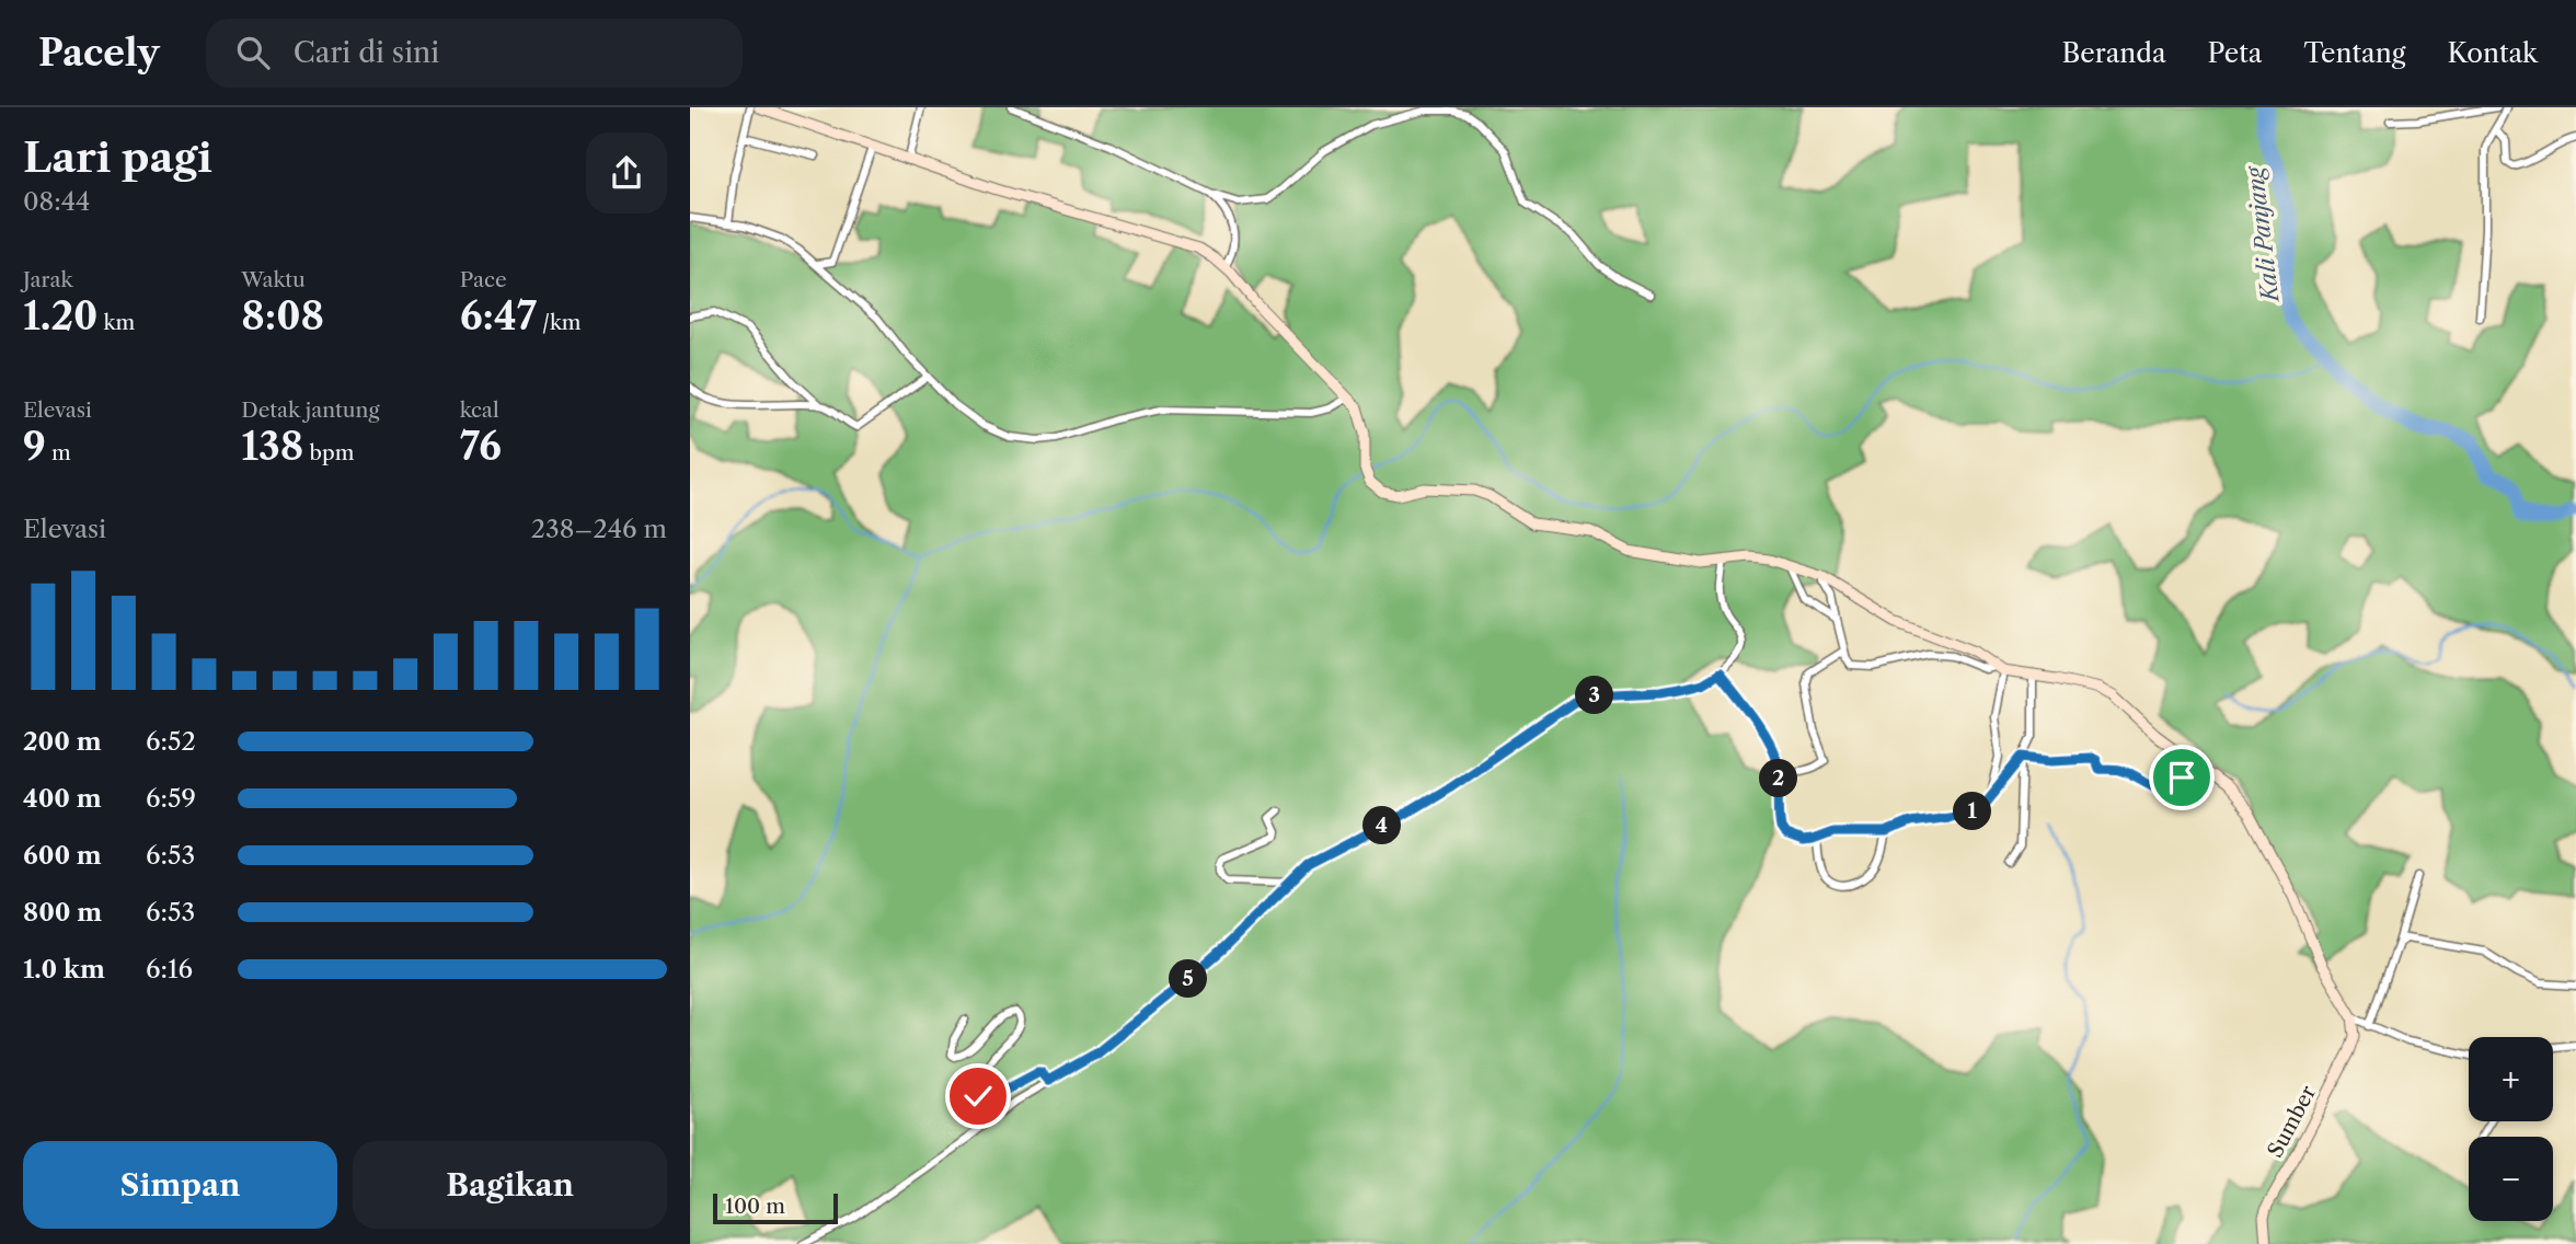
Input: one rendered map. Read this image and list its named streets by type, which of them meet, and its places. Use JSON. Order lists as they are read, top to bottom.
{
  "streets": {
    "street": ["Sumber"]
  },
  "water": ["Kali Panjang"],
  "scale_bar": "100 m",
  "page": {
    "header": "Pacely",
    "search": "Cari di sini",
    "nav": [
      "Beranda",
      "Peta",
      "Tentang",
      "Kontak"
    ],
    "heading": ["Lari pagi", "08:44"],
    "stats": [
      ["Jarak", "1.20 km"],
      ["Waktu", "8:08"],
      ["Pace", "6:47 /km"],
      ["Elevasi", "9 m"],
      ["Detak jantung", "138 bpm"],
      ["kcal", "76"]
    ],
    "chart": ["Elevasi", "238–246 m"],
    "pins": [
      "3",
      "2",
      "1",
      "4",
      "5"
    ],
    "list": [
      {
        "name": "200 m",
        "note": "6:52"
      },
      {
        "name": "400 m",
        "note": "6:59"
      },
      {
        "name": "600 m",
        "note": "6:53"
      },
      {
        "name": "800 m",
        "note": "6:53"
      },
      {
        "name": "1.0 km",
        "note": "6:16"
      }
    ],
    "map_buttons": ["+", "−"],
    "buttons": ["Simpan", "Bagikan"],
    "scale": "100 m"
  }
}
